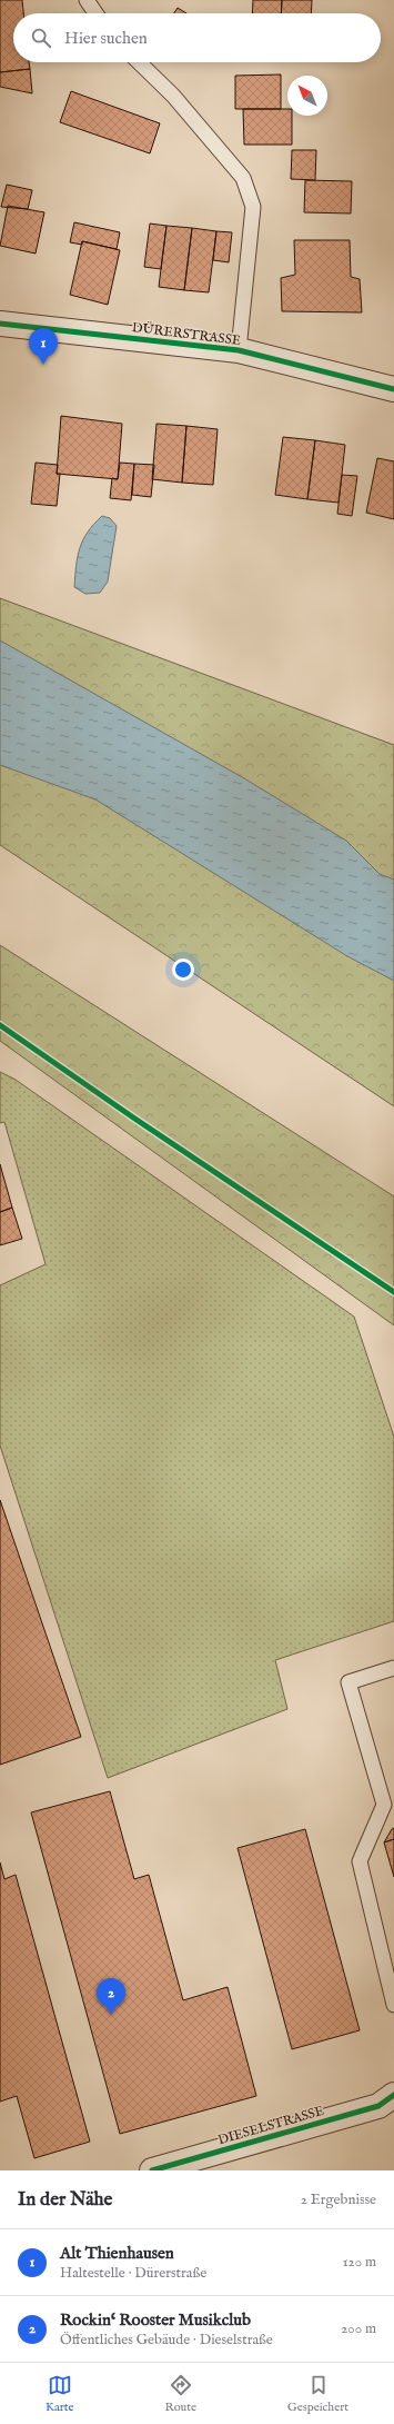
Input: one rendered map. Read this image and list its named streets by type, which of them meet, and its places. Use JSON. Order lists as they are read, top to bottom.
{
  "streets": {
    "street": ["DÜRERSTRASSE", "DIESELSTRASSE"]
  },
  "north": "top left",
  "page": {
    "search": "Hier suchen",
    "pins": ["1", "2"],
    "heading": ["In der Nähe", "2 Ergebnisse"],
    "list": [
      {
        "mark": "1",
        "name": "Alt Thienhausen",
        "note": "Haltestelle · Dürerstraße",
        "value": "120 m"
      },
      {
        "mark": "2",
        "name": "Rockin‘ Rooster Musikclub",
        "note": "Öffentliches Gebäude · Dieselstraße",
        "value": "200 m"
      }
    ],
    "nav": ["Karte", "Route", "Gespeichert"]
  }
}
